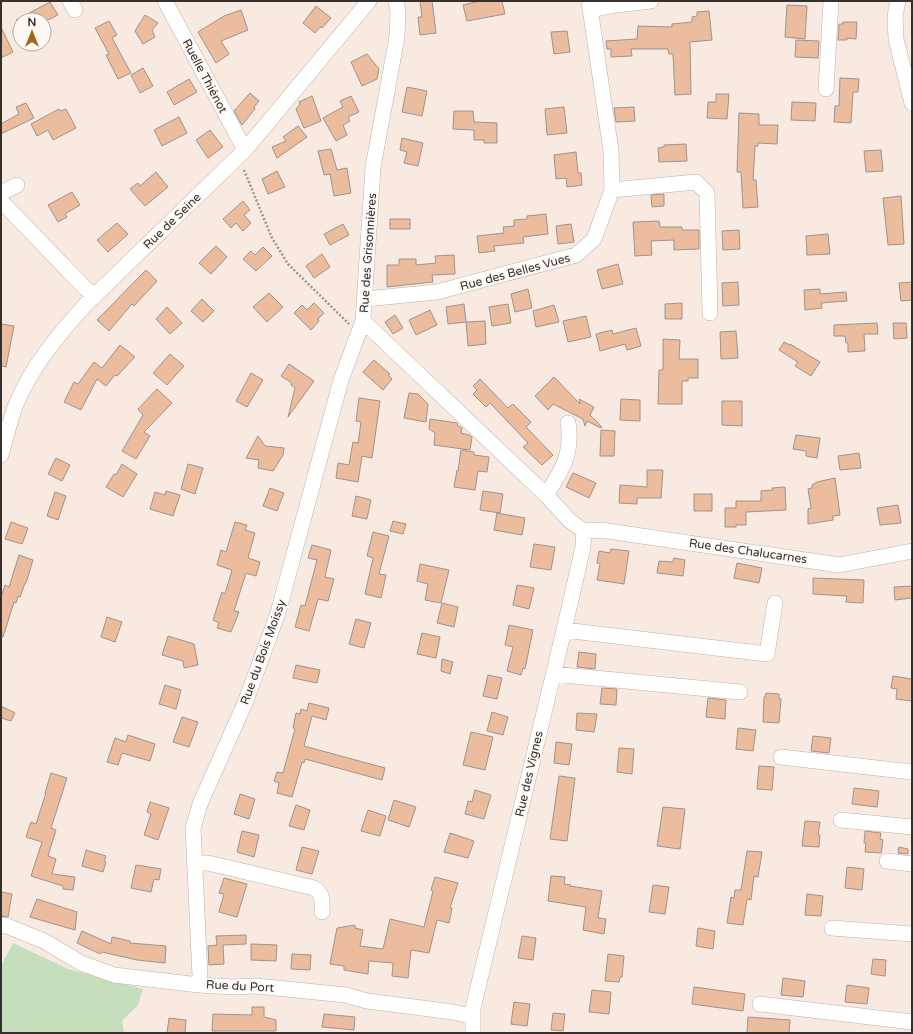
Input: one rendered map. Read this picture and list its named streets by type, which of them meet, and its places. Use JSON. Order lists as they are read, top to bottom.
{
  "streets": {
    "street": [
      "Ruelle Thiénot",
      "Rue de Seine",
      "Rue des Grisonnières",
      "Rue des Belles Vues",
      "Rue des Chalucarnes",
      "Rue du Bois Moissy",
      "Rue des Vignes",
      "Rue du Port"
    ]
  },
  "crossings": [
    ["Ruelle Thiénot", "Rue de Seine"],
    ["Rue des Grisonnières", "Rue des Belles Vues"],
    ["Rue des Grisonnières", "Rue des Chalucarnes"],
    ["Rue des Grisonnières", "Rue du Bois Moissy"],
    ["Rue des Grisonnières", "Rue des Vignes"],
    ["Rue des Chalucarnes", "Rue des Vignes"],
    ["Rue du Bois Moissy", "Rue du Port"],
    ["Rue des Vignes", "Rue du Port"]
  ],
  "north": "top"
}
